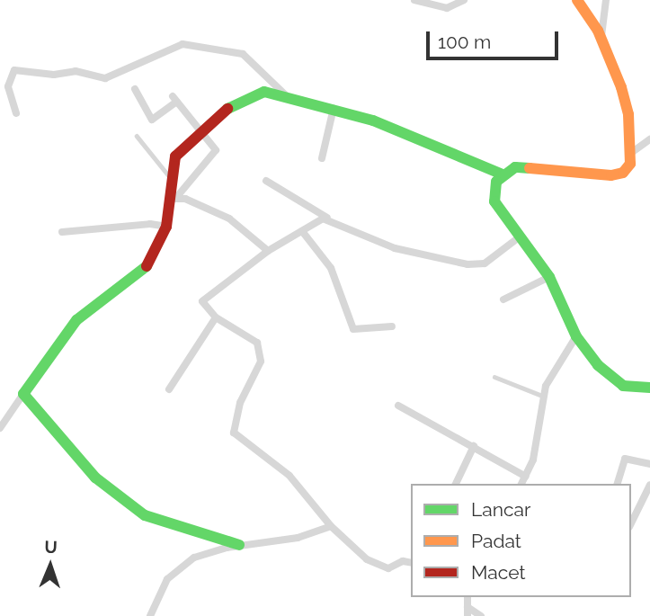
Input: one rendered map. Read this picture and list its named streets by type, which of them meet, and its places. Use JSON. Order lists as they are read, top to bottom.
{
  "legend": ["Lancar", "Padat", "Macet"],
  "scale_bar": "100 m",
  "north": "top"
}
